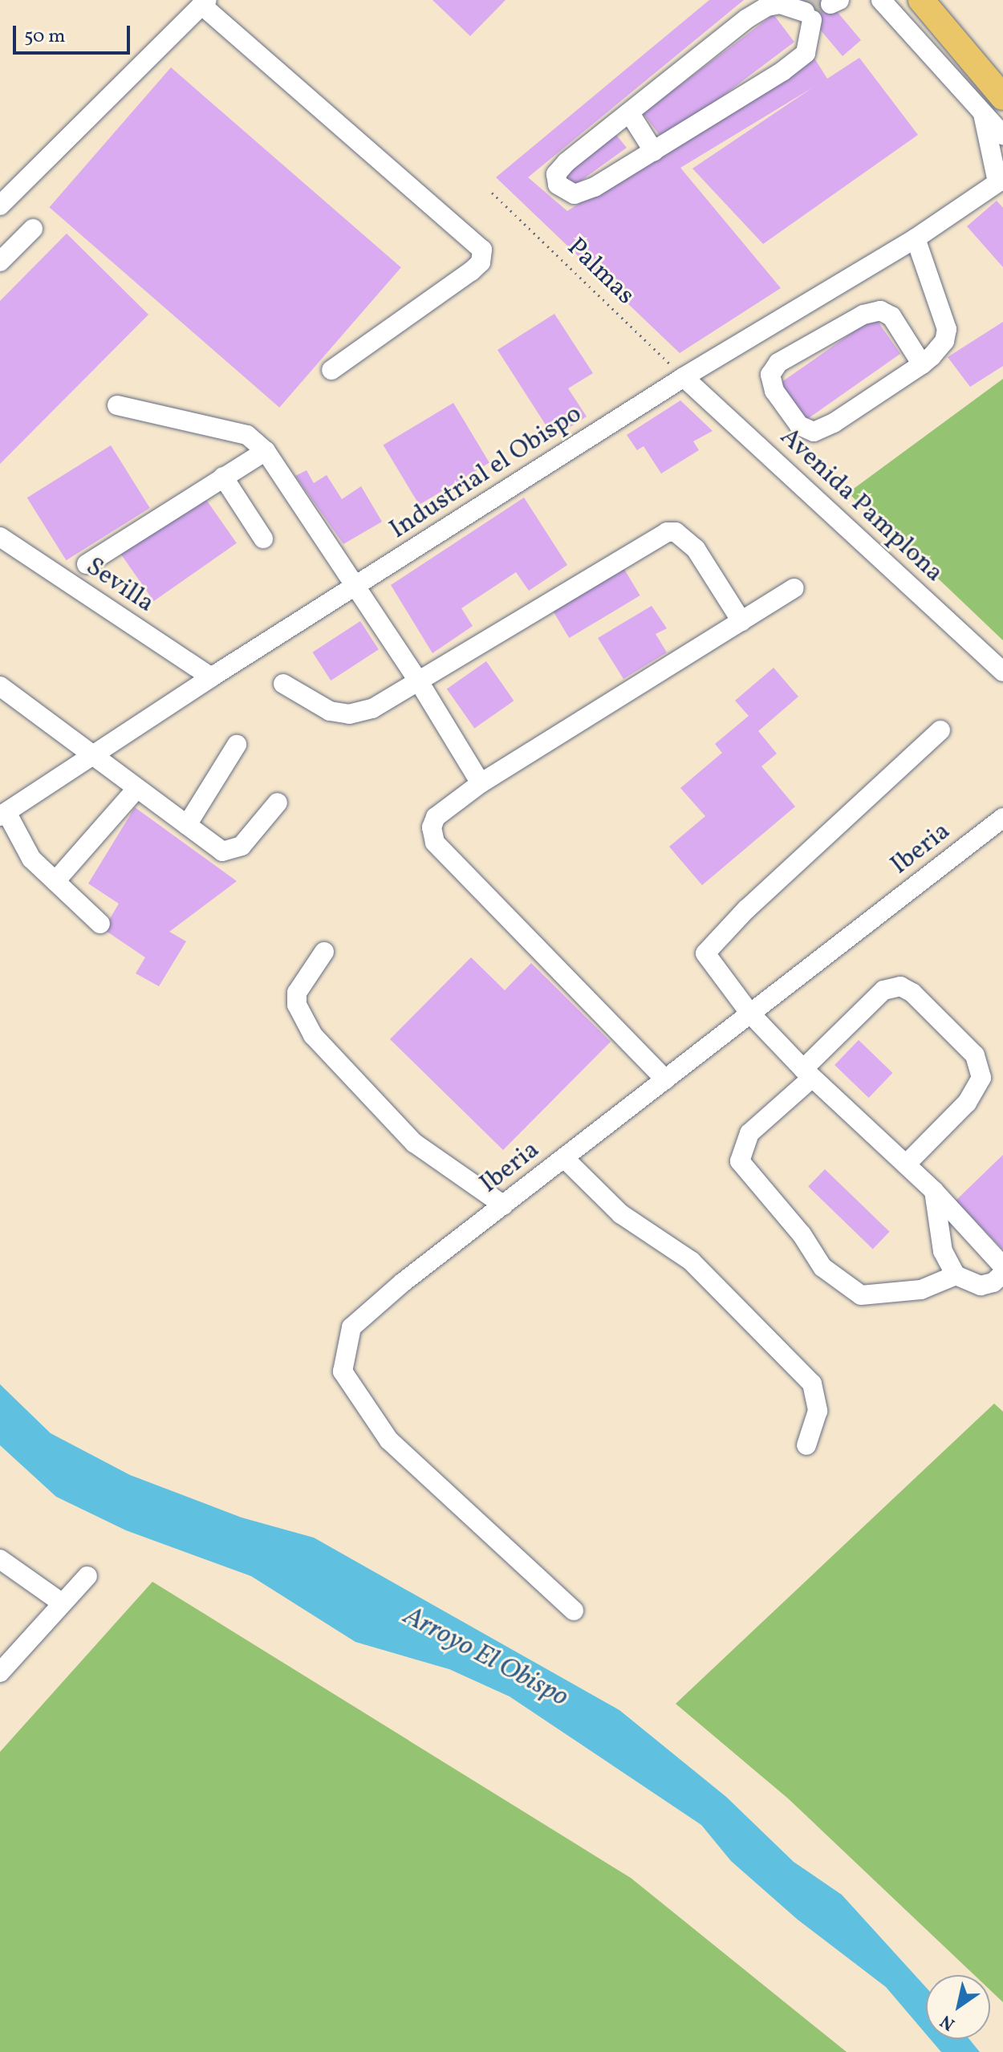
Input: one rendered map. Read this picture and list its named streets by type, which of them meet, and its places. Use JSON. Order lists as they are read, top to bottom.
{
  "streets": {
    "street": [
      "Industrial el Obispo",
      "Avenida Pamplona",
      "Sevilla",
      "Iberia"
    ],
    "path": ["Palmas"]
  },
  "crossings": [
    ["Palmas", "Industrial el Obispo"],
    ["Palmas", "Avenida Pamplona"],
    ["Industrial el Obispo", "Avenida Pamplona"],
    ["Industrial el Obispo", "Sevilla"]
  ],
  "water": ["Arroyo El Obispo"],
  "scale_bar": "50 m",
  "north": "bottom left"
}
